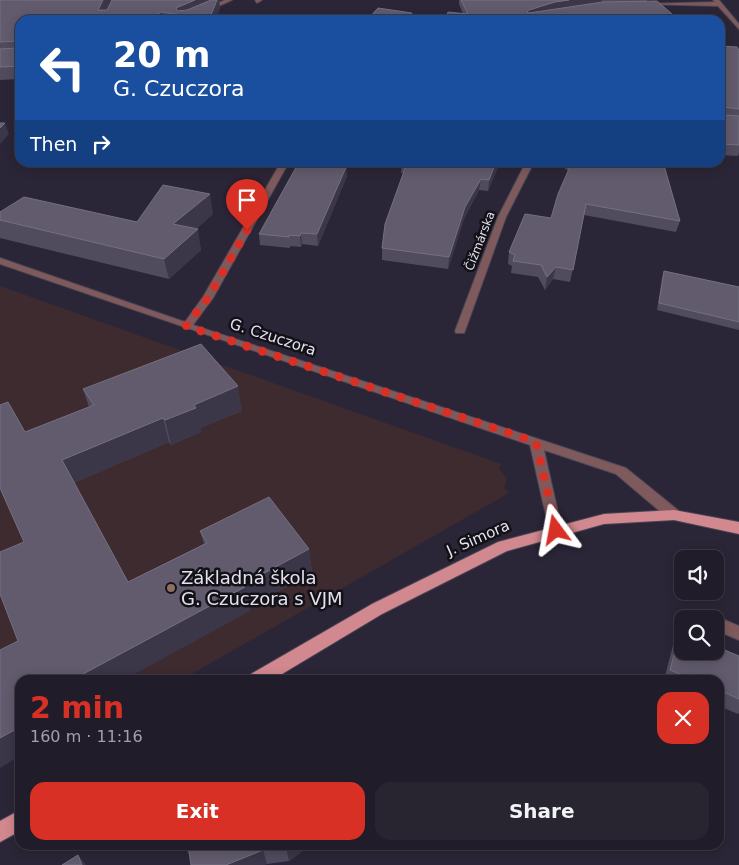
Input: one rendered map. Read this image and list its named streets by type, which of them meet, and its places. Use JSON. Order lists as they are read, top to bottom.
{
  "streets": {
    "main road": ["J. Simora"],
    "street": ["Čižmárska", "G. Czuczora"]
  },
  "crossings": [
    ["G. Czuczora", "J. Simora"]
  ],
  "places": ["Základná škola G. Czuczora s VJM"],
  "page": {
    "turn": ["20 m", "G. Czuczora"],
    "then": "Then",
    "heading": ["2 min", "160 m · 11:16"],
    "buttons": ["Exit", "Share"]
  }
}
